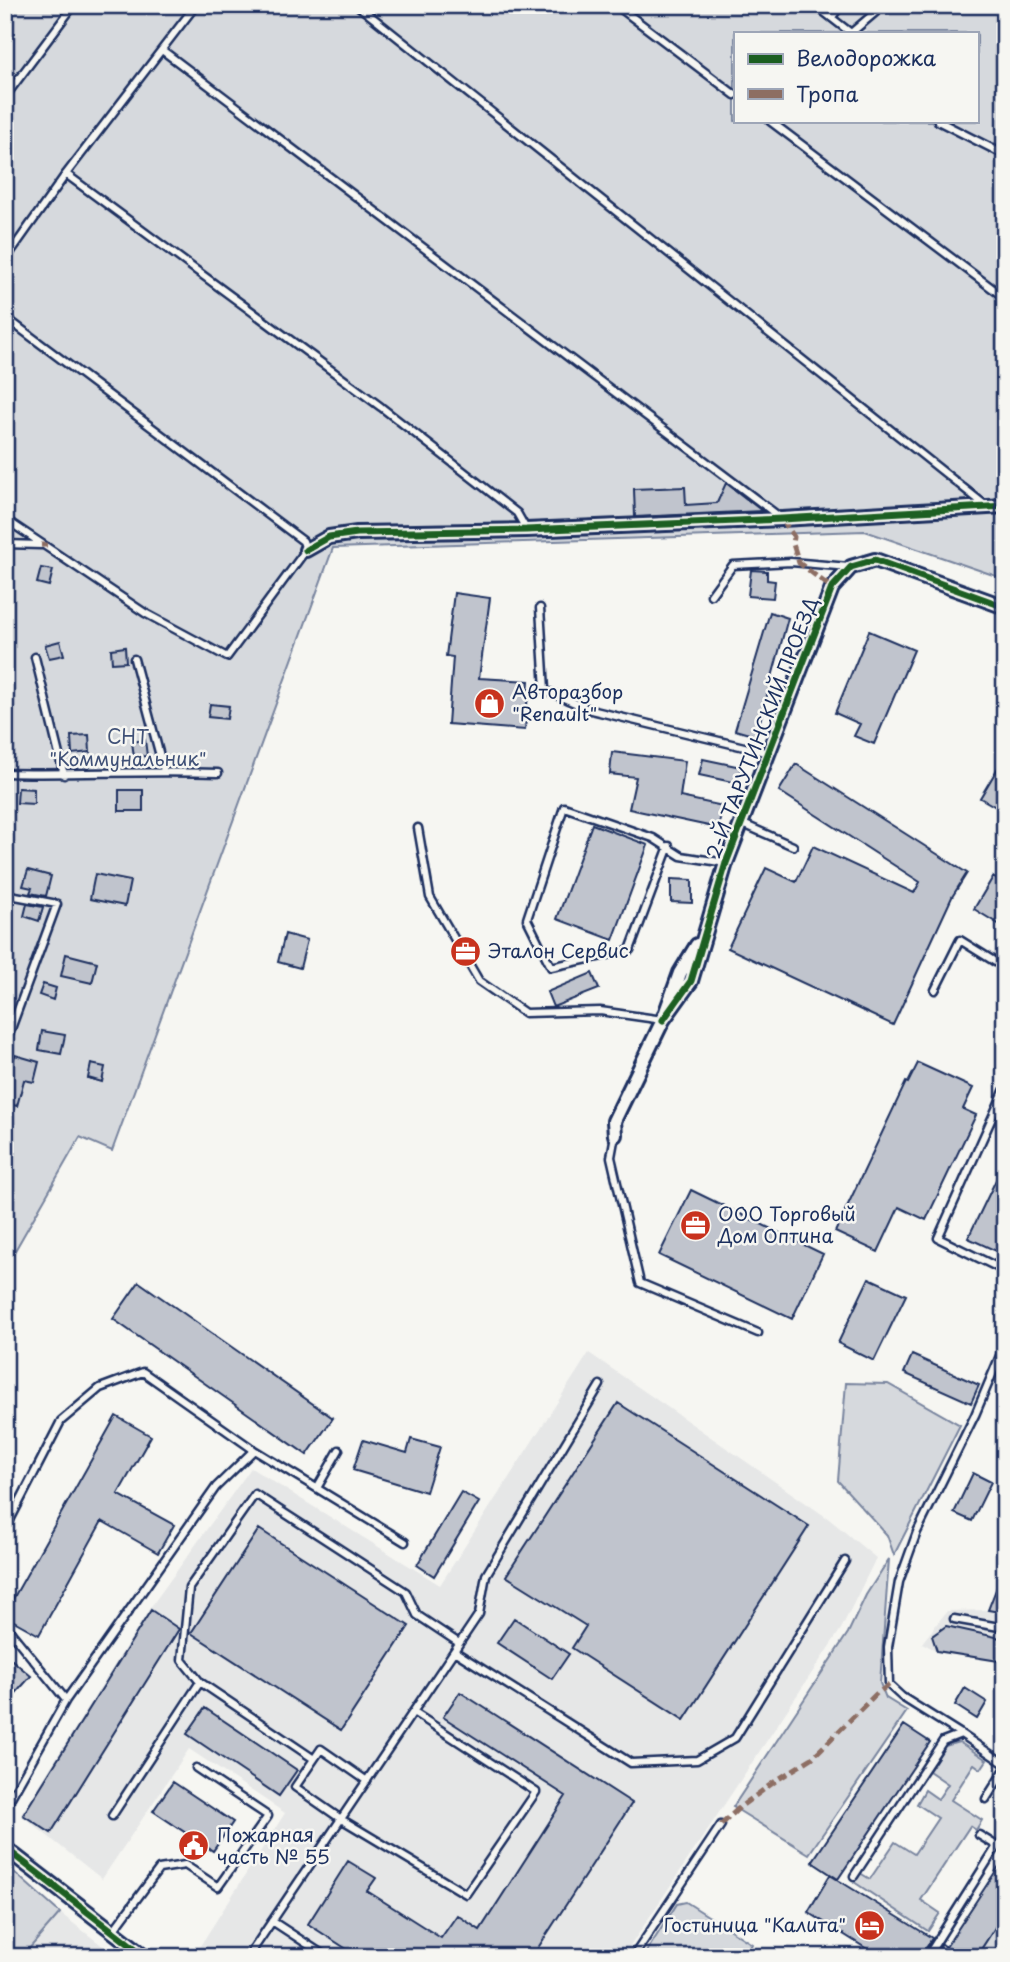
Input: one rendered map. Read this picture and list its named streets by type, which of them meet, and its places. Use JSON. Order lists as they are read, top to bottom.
{
  "streets": {
    "street": ["2-Й ТАРУТИНСКИЙ ПРОЕЗД"]
  },
  "parks": ["СНТ \"Коммунальник\""],
  "places": {
    "shop": ["Авторазбор \"Renault\""],
    "office": ["Эталон Сервис", "ООО Торговый Дом Оптина"],
    "public building": ["Пожарная часть № 55"],
    "hotel": ["Гостиница \"Калита\""]
  },
  "legend": ["Велодорожка", "Тропа"]
}
